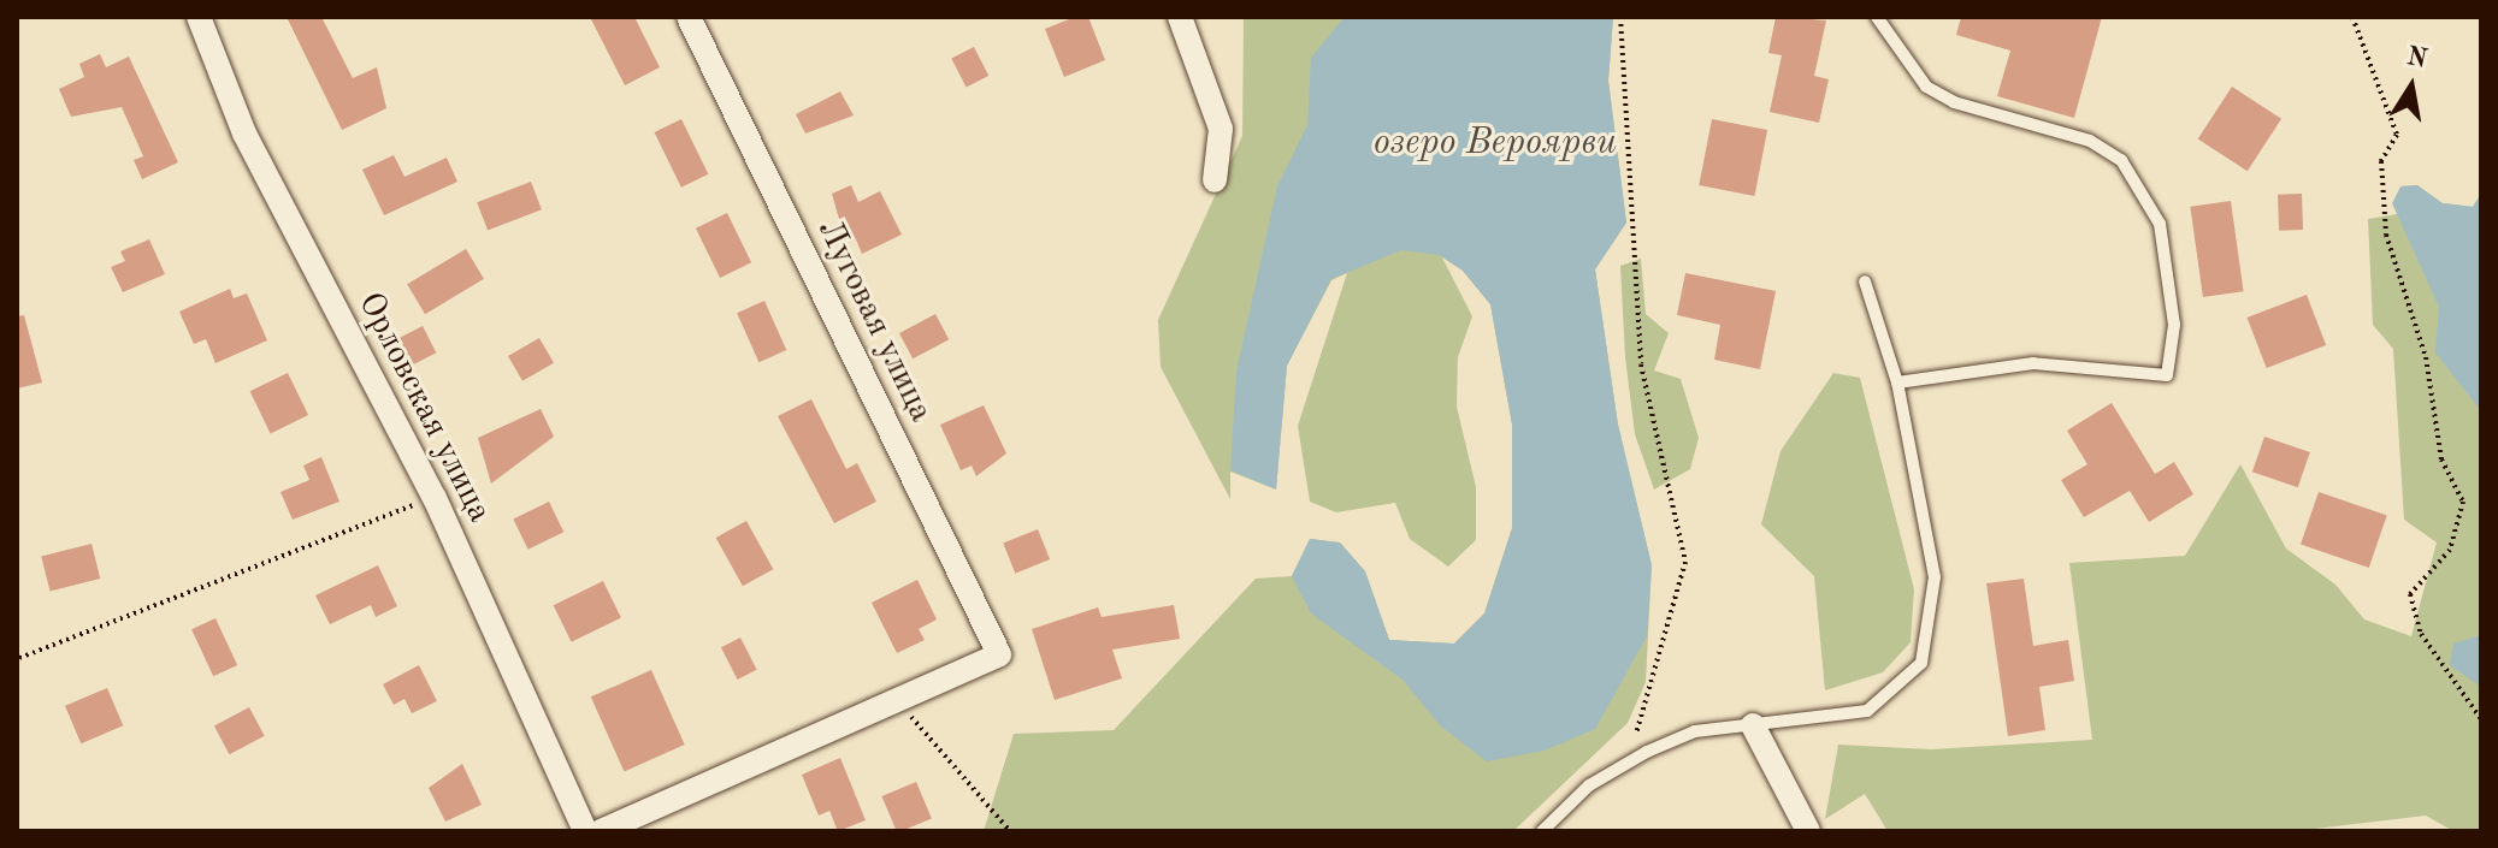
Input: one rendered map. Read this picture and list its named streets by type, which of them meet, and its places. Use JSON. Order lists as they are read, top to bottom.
{
  "streets": {
    "street": ["Луговая улица", "Орловская улица"]
  },
  "water": ["озеро Вероярви"],
  "north": "top"
}
